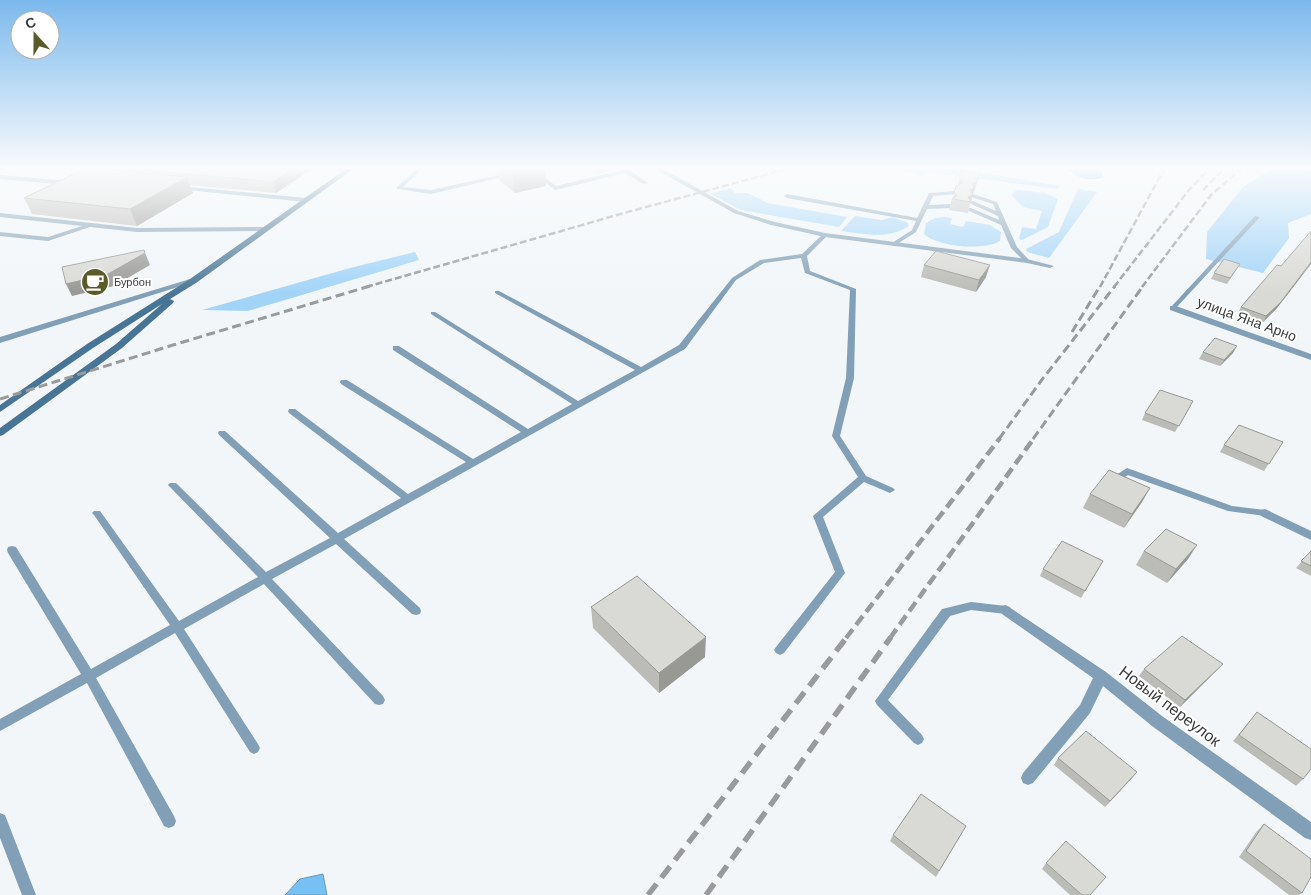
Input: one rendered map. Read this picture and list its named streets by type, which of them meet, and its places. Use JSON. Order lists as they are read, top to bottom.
{
  "streets": {
    "street": ["улица Яна Арно", "Новый переулок"]
  },
  "places": {
    "cafe": ["Бурбон"]
  },
  "north": "top"
}
